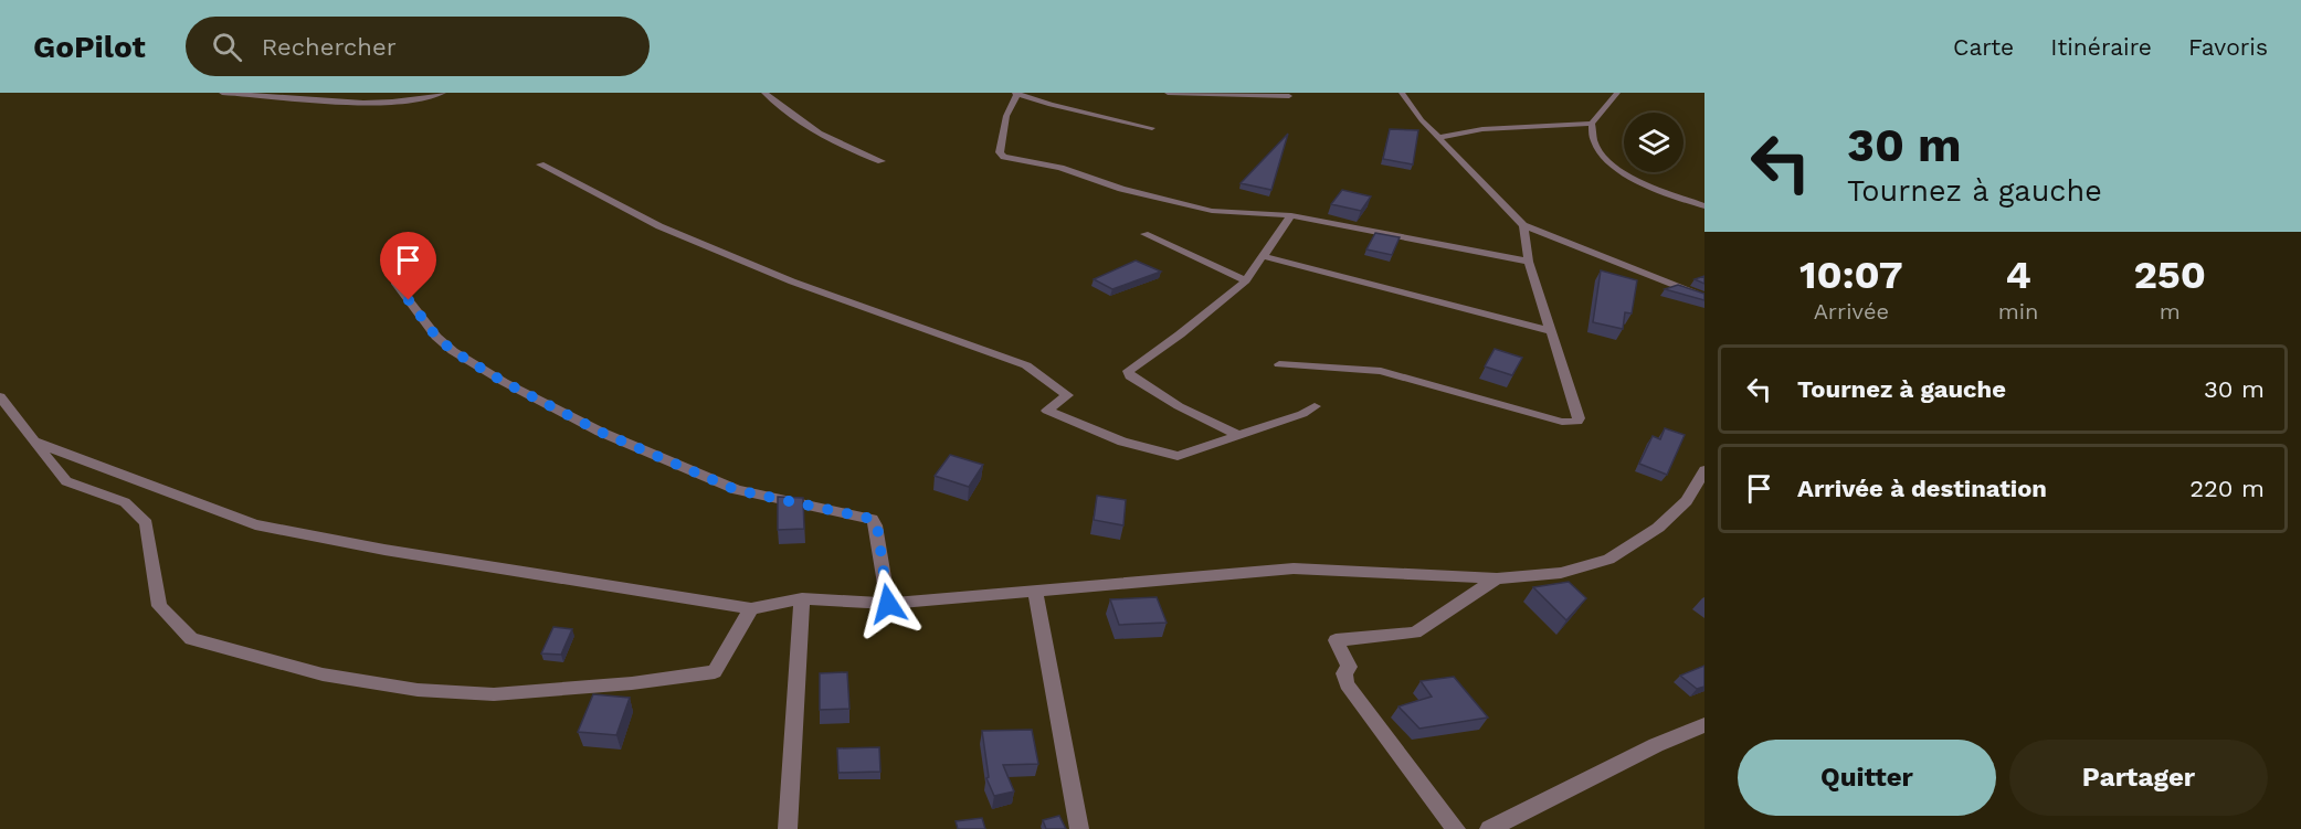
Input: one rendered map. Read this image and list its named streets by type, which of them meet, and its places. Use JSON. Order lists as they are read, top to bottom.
{
  "page": {
    "header": "GoPilot",
    "search": "Rechercher",
    "nav": ["Carte", "Itinéraire", "Favoris"],
    "turn": ["30 m", "Tournez à gauche"],
    "eta": [
      "10:07",
      "Arrivée",
      "4",
      "min",
      "250",
      "m"
    ],
    "list": [
      {
        "name": "Tournez à gauche",
        "value": "30 m"
      },
      {
        "name": "Arrivée à destination",
        "value": "220 m"
      }
    ],
    "buttons": ["Quitter", "Partager"]
  }
}
